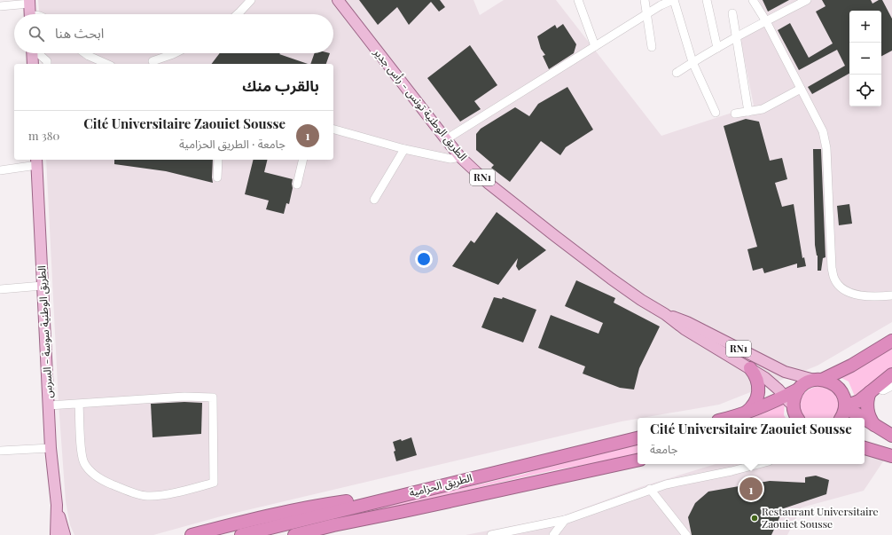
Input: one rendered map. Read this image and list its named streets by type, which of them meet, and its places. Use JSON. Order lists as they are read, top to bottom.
{
  "streets": {
    "highway": ["RN1", "الطريق الحزامية"],
    "main road": ["الطريق الوطنية تونس - رأس جدير", "الطريق الوطنية سوسة - السرس"]
  },
  "crossings": [
    ["الطريق الوطنية تونس - رأس جدير", "RN1"]
  ],
  "places": ["Restaurant Universitaire Zaouiet Sousse"],
  "page": {
    "map_buttons": ["+", "−"],
    "search": "ابحث هنا",
    "heading": "بالقرب منك",
    "list": [
      {
        "mark": "1",
        "name": "Cité Universitaire Zaouiet Sousse",
        "note": "جامعة · الطريق الحزامية",
        "value": "380 m"
      }
    ],
    "popup": ["Cité Universitaire Zaouiet Sousse", "جامعة"],
    "pins": "1"
  }
}
